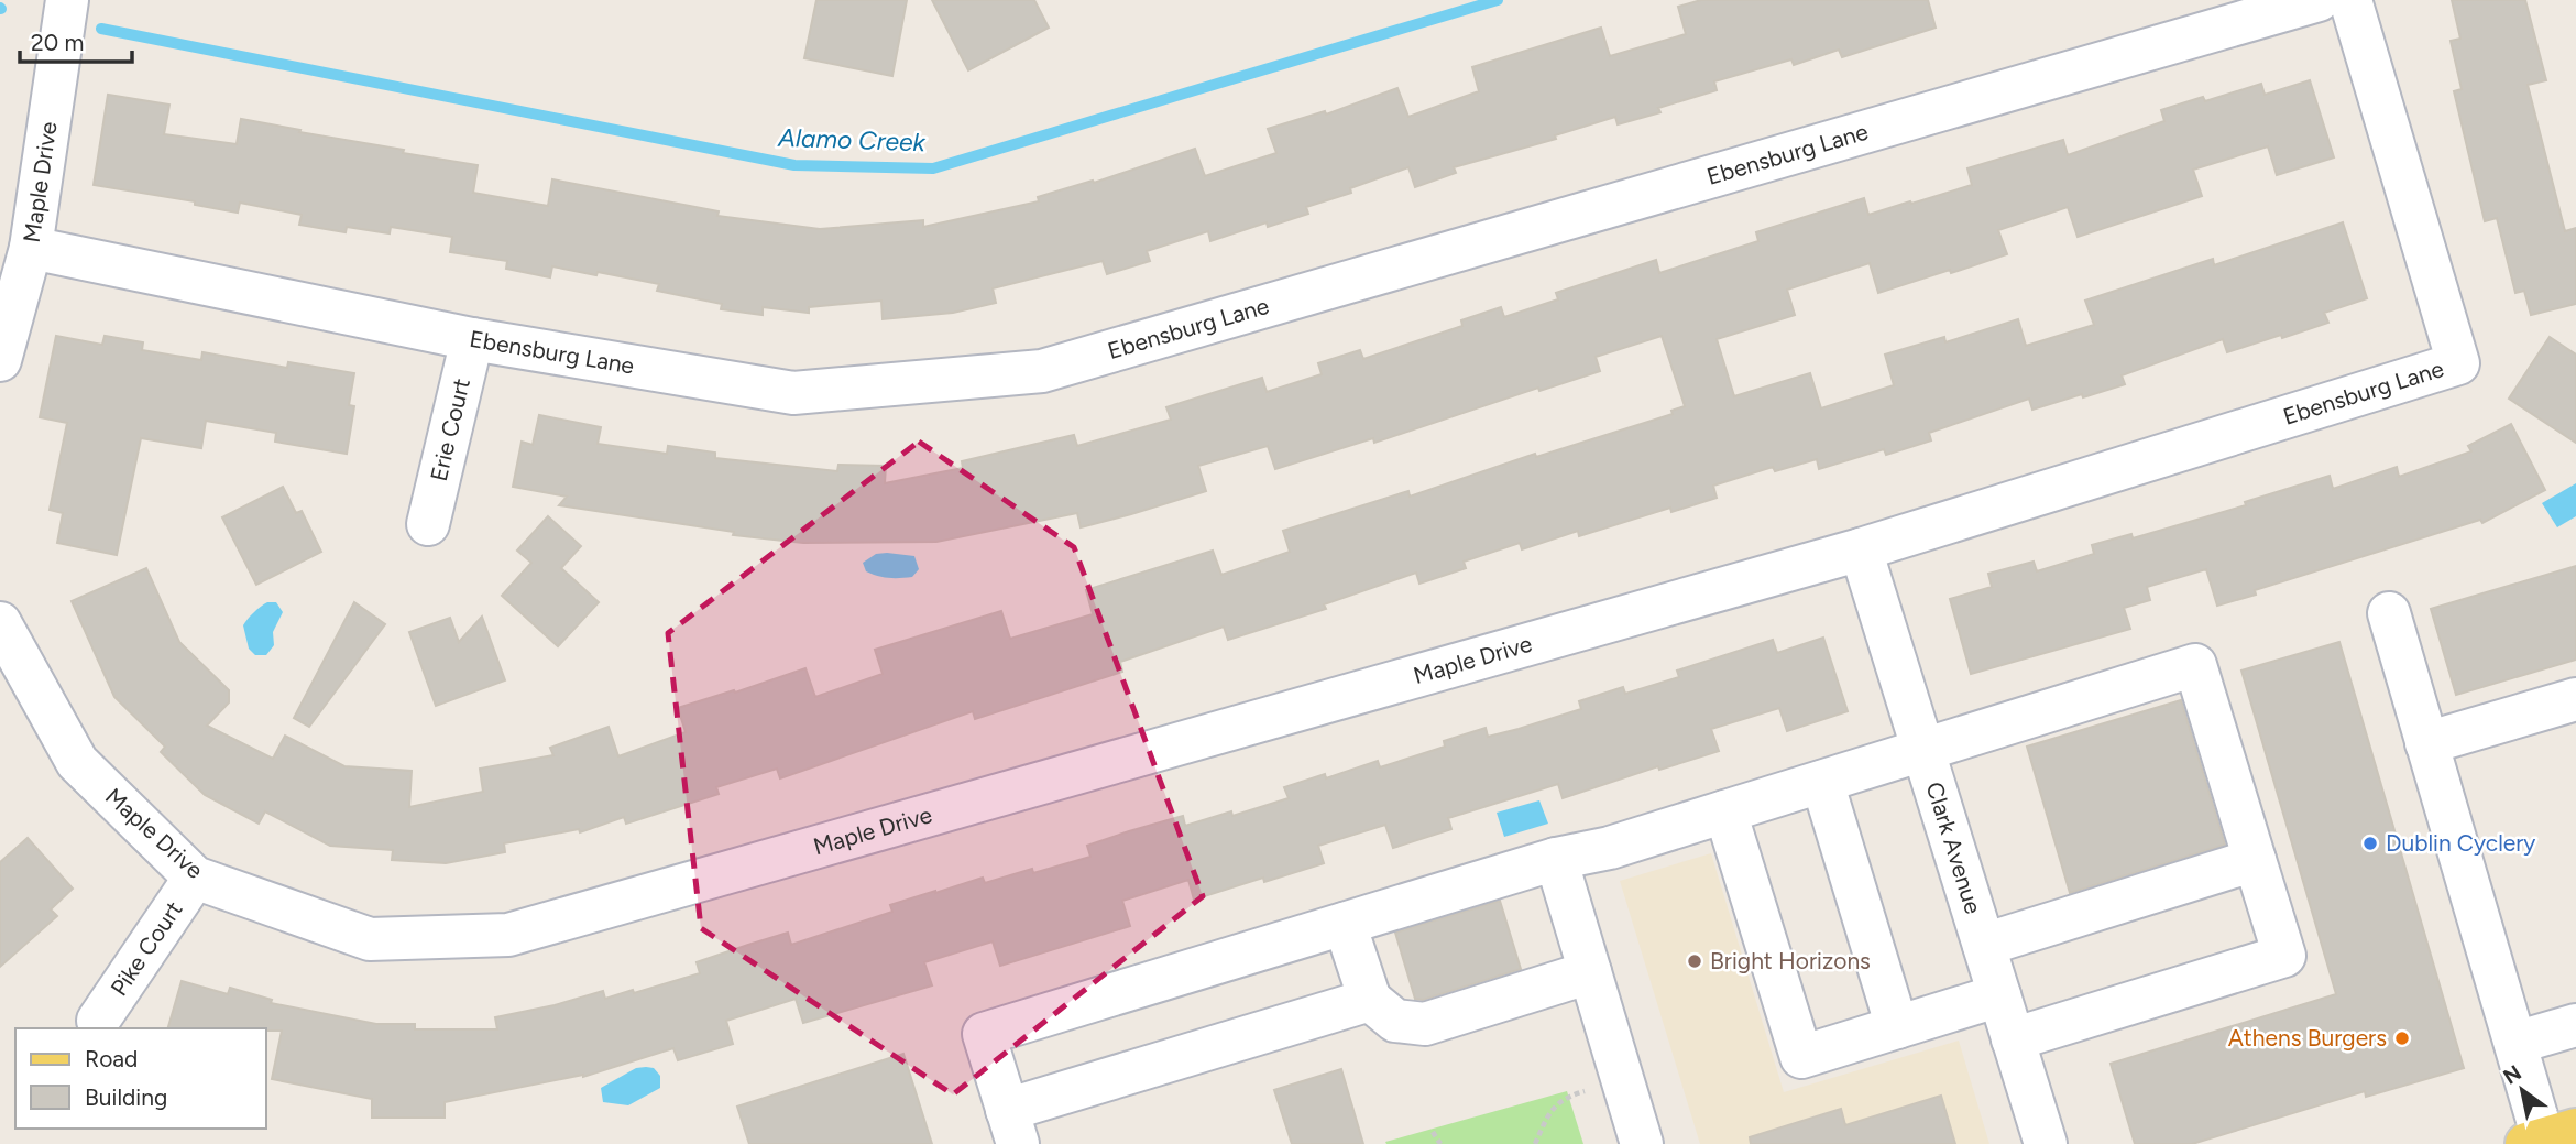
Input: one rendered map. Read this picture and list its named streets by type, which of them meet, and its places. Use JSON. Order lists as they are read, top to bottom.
{
  "streets": {
    "street": [
      "Ebensburg Lane",
      "Maple Drive",
      "Erie Court",
      "Clark Avenue",
      "Pike Court"
    ]
  },
  "crossings": [
    ["Ebensburg Lane", "Maple Drive"],
    ["Ebensburg Lane", "Erie Court"],
    ["Ebensburg Lane", "Clark Avenue"],
    ["Maple Drive", "Clark Avenue"],
    ["Maple Drive", "Pike Court"]
  ],
  "water": ["Alamo Creek"],
  "places": ["Dublin Cyclery", "Bright Horizons", "Athens Burgers"],
  "legend": ["Road", "Building"],
  "scale_bar": "20 m",
  "north": "top left"
}
